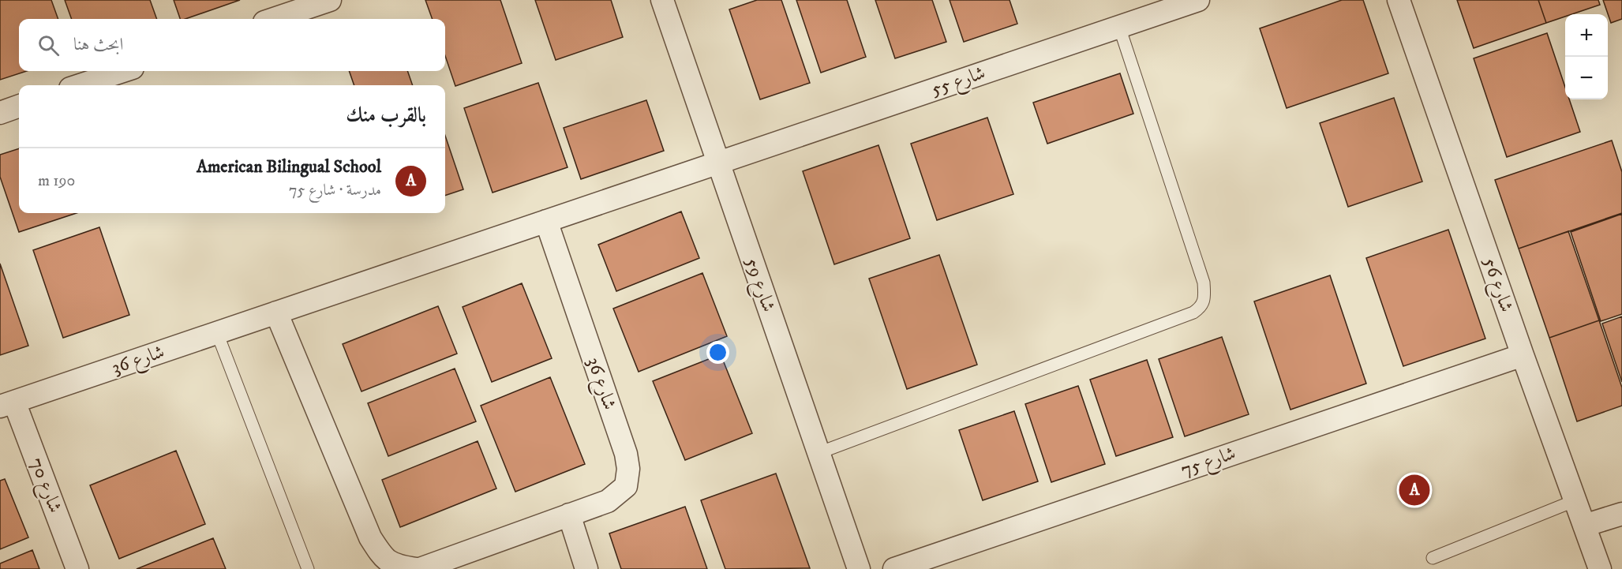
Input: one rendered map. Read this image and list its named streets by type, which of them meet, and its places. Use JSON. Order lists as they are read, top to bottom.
{
  "streets": {
    "street": [
      "شارع 55",
      "شارع 59",
      "شارع 56",
      "شارع 36",
      "شارع 75",
      "شارع 70"
    ]
  },
  "crossings": [
    ["شارع 55", "شارع 59"],
    ["شارع 55", "شارع 36"],
    ["شارع 59", "شارع 36"],
    ["شارع 56", "شارع 75"],
    ["شارع 36", "شارع 70"]
  ],
  "page": {
    "map_buttons": ["+", "−"],
    "search": "ابحث هنا",
    "heading": "بالقرب منك",
    "list": [
      {
        "mark": "A",
        "name": "American Bilingual School",
        "note": "مدرسة · شارع 75",
        "value": "190 m"
      }
    ],
    "pins": "A"
  }
}
